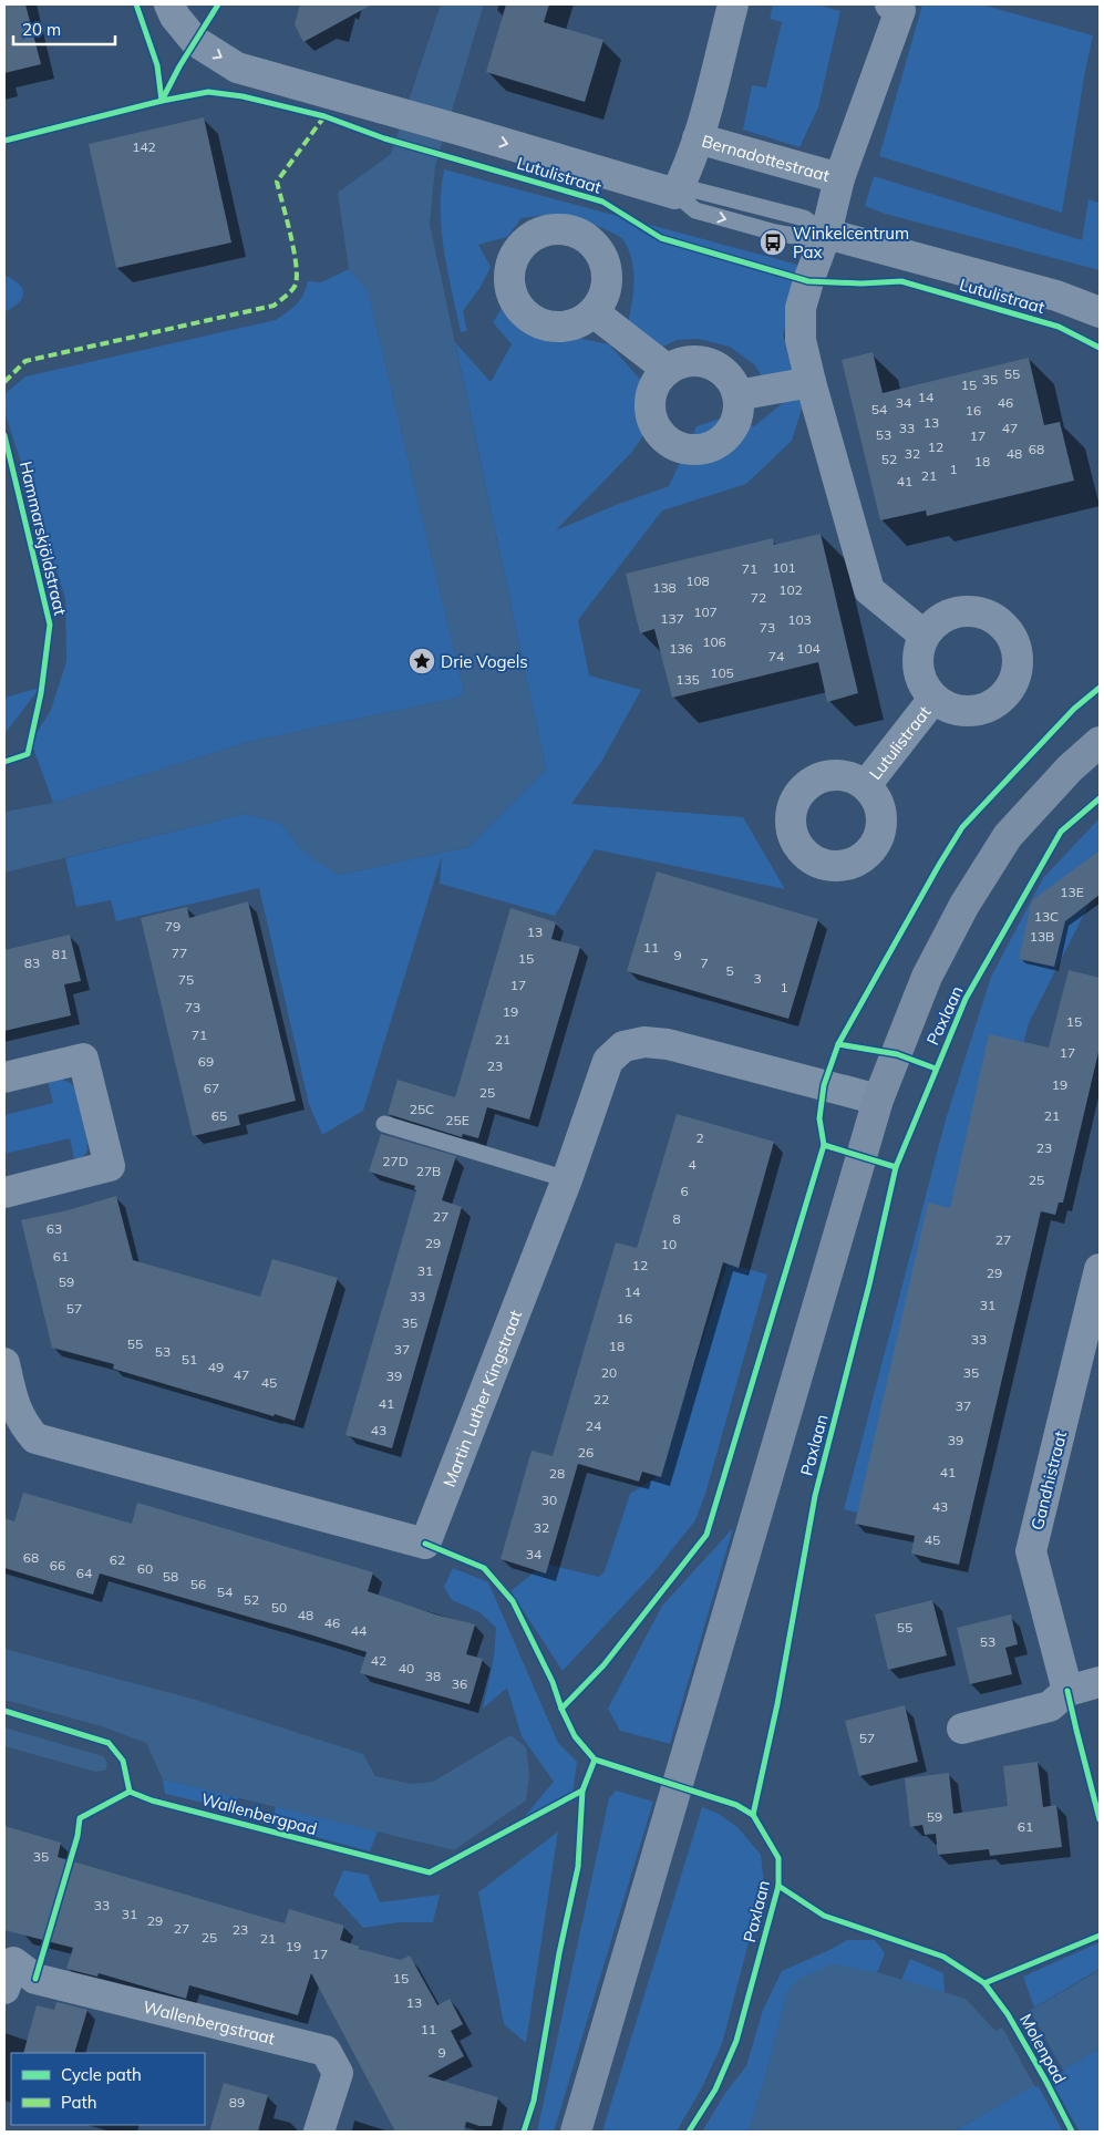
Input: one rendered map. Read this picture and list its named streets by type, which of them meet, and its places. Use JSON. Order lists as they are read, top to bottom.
{
  "streets": {
    "street": [
      "Bernadottestraat",
      "Lutulistraat",
      "Paxlaan",
      "Martin Luther Kingstraat",
      "Gandhistraat",
      "Wallenbergstraat"
    ],
    "cycle path": ["Hammarskjöldstraat", "Wallenbergpad", "Molenpad"]
  },
  "crossings": [
    ["Bernadottestraat", "Lutulistraat"],
    ["Paxlaan", "Martin Luther Kingstraat"]
  ],
  "one_way": ["Lutulistraat"],
  "places": {
    "bus stop": ["Winkelcentrum Pax"],
    "place": ["Drie Vogels"]
  },
  "house_numbers": [
    "142",
    "55",
    "35",
    "15",
    "14",
    "34",
    "46",
    "54",
    "16",
    "13",
    "33",
    "47",
    "53",
    "17",
    "12",
    "68",
    "32",
    "48",
    "52",
    "18",
    "1",
    "21",
    "41",
    "101",
    "71",
    "108",
    "138",
    "102",
    "72",
    "107",
    "137",
    "103",
    "73",
    "106",
    "136",
    "104",
    "74",
    "105",
    "135",
    "13E",
    "13C",
    "79",
    "13",
    "13B",
    "11",
    "77",
    "81",
    "9",
    "15",
    "83",
    "7",
    "5",
    "3",
    "75",
    "17",
    "1",
    "73",
    "19",
    "15",
    "71",
    "21",
    "17",
    "69",
    "23",
    "19",
    "67",
    "25",
    "25C",
    "65",
    "21",
    "25E",
    "2",
    "23",
    "27D",
    "4",
    "27B",
    "25",
    "6",
    "27",
    "8",
    "63",
    "27",
    "29",
    "10",
    "61",
    "12",
    "31",
    "29",
    "59",
    "14",
    "33",
    "31",
    "57",
    "16",
    "35",
    "33",
    "55",
    "18",
    "37",
    "53",
    "51",
    "49",
    "20",
    "35",
    "47",
    "39",
    "45",
    "22",
    "41",
    "37",
    "24",
    "43",
    "39",
    "26",
    "41",
    "28",
    "30",
    "43",
    "32",
    "45",
    "34",
    "68",
    "62",
    "66",
    "60",
    "64",
    "58",
    "56",
    "54",
    "52",
    "50",
    "48",
    "46",
    "55",
    "44",
    "53",
    "42",
    "40",
    "38",
    "36",
    "57",
    "59",
    "61",
    "35",
    "33",
    "31",
    "29",
    "27",
    "23",
    "25",
    "21",
    "19",
    "17",
    "15",
    "13",
    "11",
    "9",
    "89"
  ],
  "legend": ["Cycle path", "Path"],
  "scale_bar": "20 m"
}
